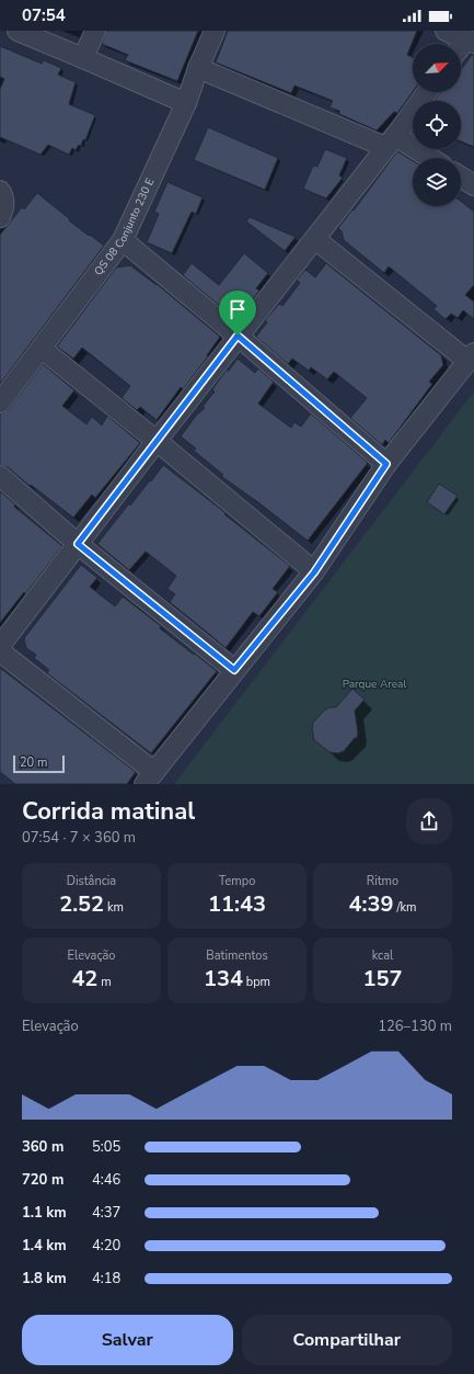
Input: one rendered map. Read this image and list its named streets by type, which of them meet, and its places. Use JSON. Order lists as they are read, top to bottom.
{
  "streets": {
    "street": ["QS 08 Conjunto 230 E"]
  },
  "parks": ["Parque Areal"],
  "scale_bar": "20 m",
  "north": "top right",
  "page": {
    "status": "07:54",
    "scale": "20 m",
    "heading": ["Corrida matinal", "07:54 · 7 × 360 m"],
    "stats": [
      ["Distância", "2.52 km"],
      ["Tempo", "11:43"],
      ["Ritmo", "4:39 /km"],
      ["Elevação", "42 m"],
      ["Batimentos", "134 bpm"],
      ["kcal", "157"]
    ],
    "chart": ["Elevação", "126–130 m"],
    "list": [
      {
        "name": "360 m",
        "note": "5:05"
      },
      {
        "name": "720 m",
        "note": "4:46"
      },
      {
        "name": "1.1 km",
        "note": "4:37"
      },
      {
        "name": "1.4 km",
        "note": "4:20"
      },
      {
        "name": "1.8 km",
        "note": "4:18"
      }
    ],
    "buttons": ["Salvar", "Compartilhar"]
  }
}
